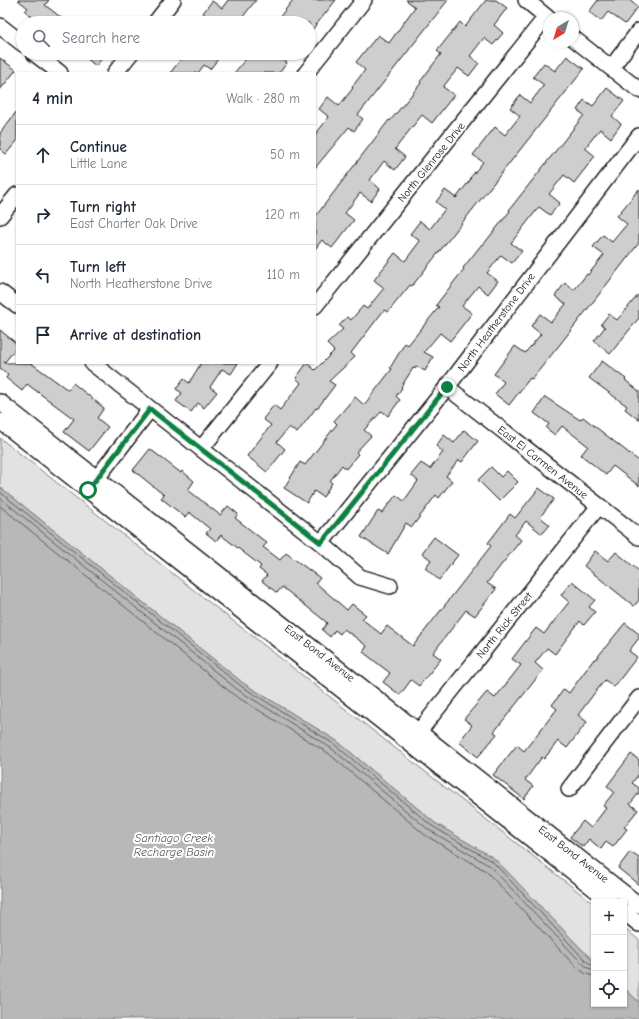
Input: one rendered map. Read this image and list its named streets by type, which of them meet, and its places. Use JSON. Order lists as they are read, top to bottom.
{
  "streets": {
    "street": [
      "North Glenrose Drive",
      "North Heatherstone Drive",
      "East El Carmen Avenue",
      "North Rick Street",
      "East Bond Avenue"
    ]
  },
  "crossings": [
    ["North Heatherstone Drive", "East El Carmen Avenue"],
    ["East El Carmen Avenue", "North Rick Street"],
    ["North Rick Street", "East Bond Avenue"]
  ],
  "water": ["Santiago Creek Recharge Basin"],
  "north": "bottom left",
  "page": {
    "search": "Search here",
    "heading": ["4 min", "Walk · 280 m"],
    "list": [
      ["Continue", "Little Lane", "50 m"],
      ["Turn right", "East Charter Oak Drive", "120 m"],
      ["Turn left", "North Heatherstone Drive", "110 m"],
      "Arrive at destination"
    ],
    "map_buttons": ["+", "−"]
  }
}
